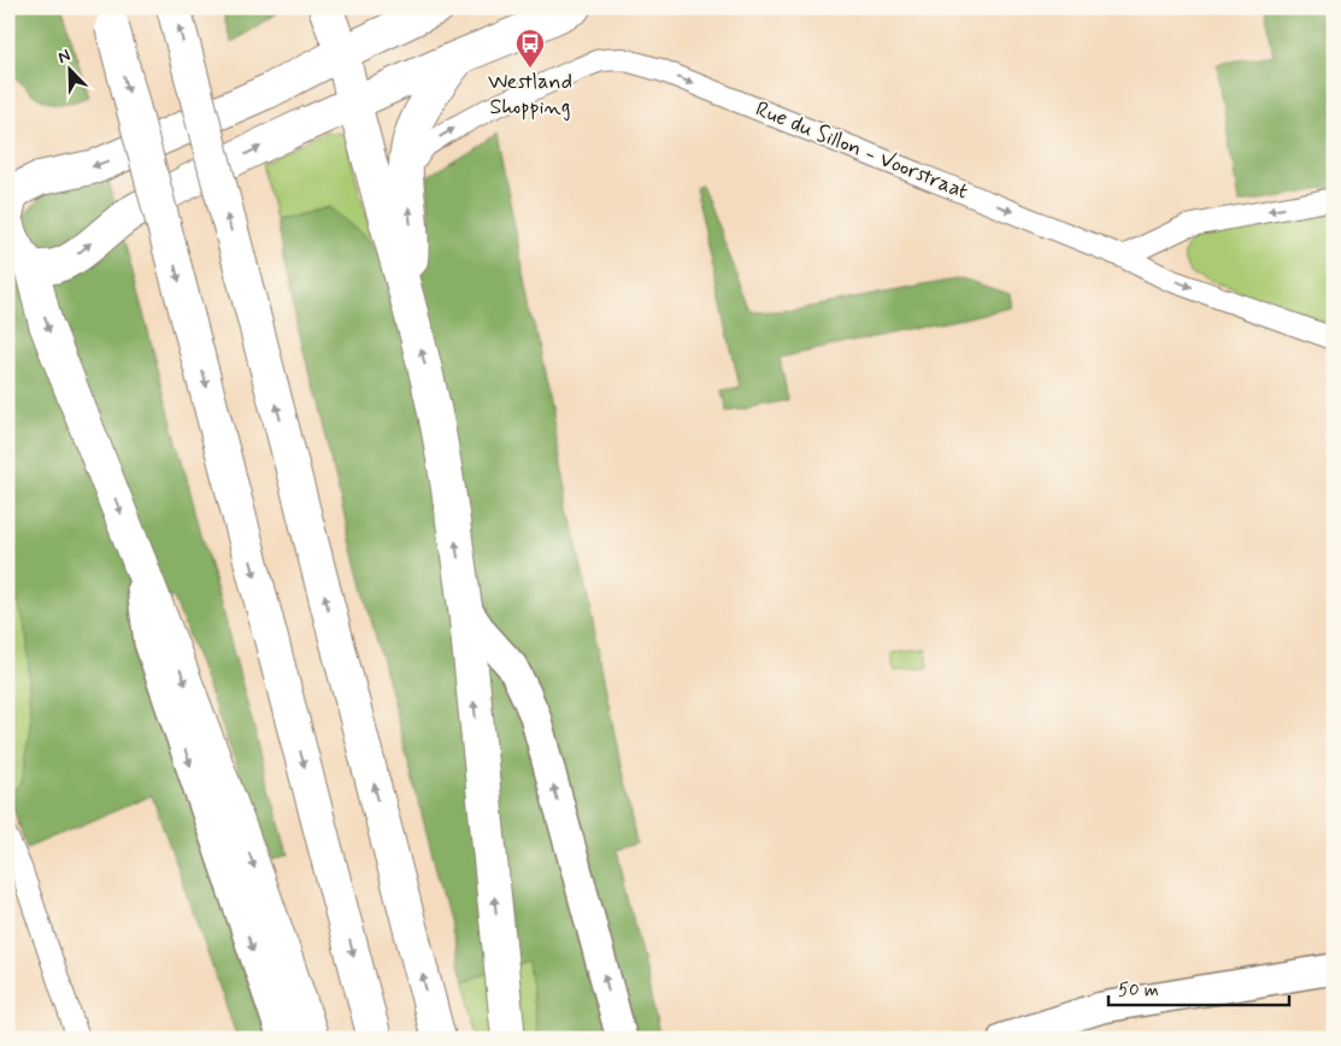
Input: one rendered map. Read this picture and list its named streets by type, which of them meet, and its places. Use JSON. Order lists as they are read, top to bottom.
{
  "streets": {
    "street": ["Rue du Sillon - Voorstraat"]
  },
  "one_way": ["Rue du Sillon - Voorstraat"],
  "places": {
    "bus stop": ["Westland Shopping"]
  },
  "scale_bar": "50 m",
  "north": "top left"
}
